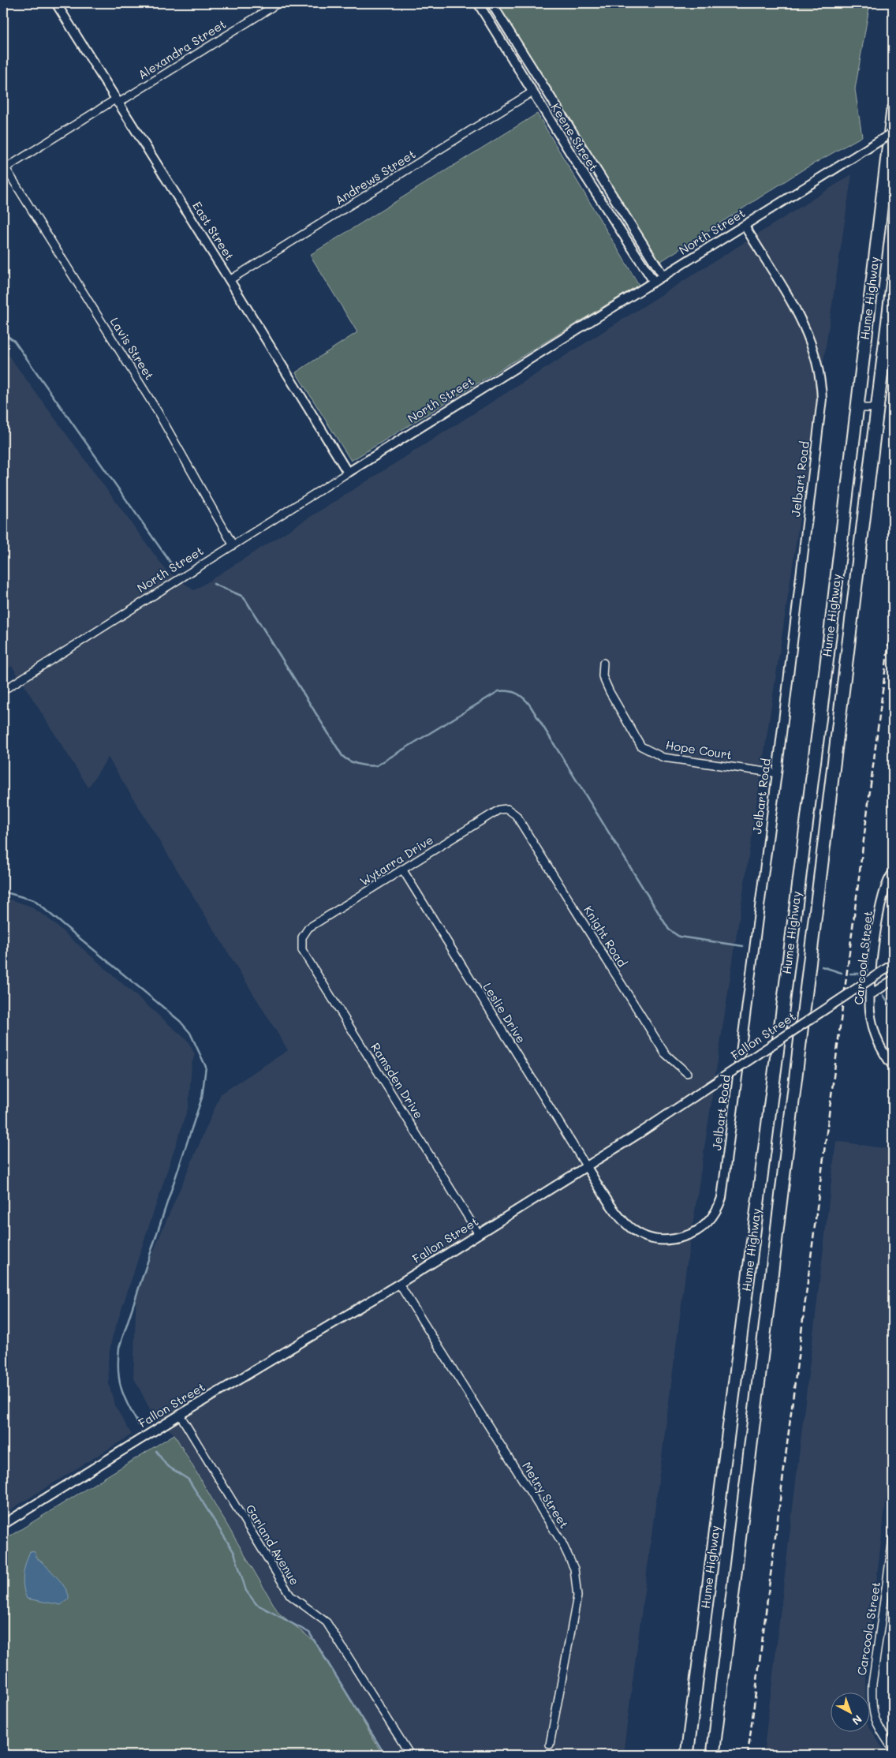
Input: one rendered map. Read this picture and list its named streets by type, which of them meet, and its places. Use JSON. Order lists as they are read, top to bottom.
{
  "streets": {
    "highway": ["Hume Highway"],
    "street": [
      "Alexandra Street",
      "Keene Street",
      "Andrews Street",
      "East Street",
      "North Street",
      "Lavis Street",
      "Jelbart Road",
      "Hope Court",
      "Wytarra Drive",
      "Knight Road",
      "Carcoola Street",
      "Leslie Drive",
      "Fallon Street",
      "Ramsden Drive",
      "Metry Street",
      "Garland Avenue"
    ]
  },
  "crossings": [
    ["Alexandra Street", "East Street"],
    ["Alexandra Street", "Lavis Street"],
    ["Keene Street", "Andrews Street"],
    ["Keene Street", "North Street"],
    ["Andrews Street", "East Street"],
    ["East Street", "North Street"],
    ["North Street", "Lavis Street"],
    ["North Street", "Jelbart Road"],
    ["Jelbart Road", "Hope Court"],
    ["Jelbart Road", "Leslie Drive"],
    ["Jelbart Road", "Fallon Street"],
    ["Wytarra Drive", "Knight Road"],
    ["Wytarra Drive", "Leslie Drive"],
    ["Wytarra Drive", "Ramsden Drive"],
    ["Leslie Drive", "Fallon Street"],
    ["Fallon Street", "Ramsden Drive"],
    ["Fallon Street", "Metry Street"],
    ["Fallon Street", "Garland Avenue"]
  ],
  "north": "bottom right"
}
